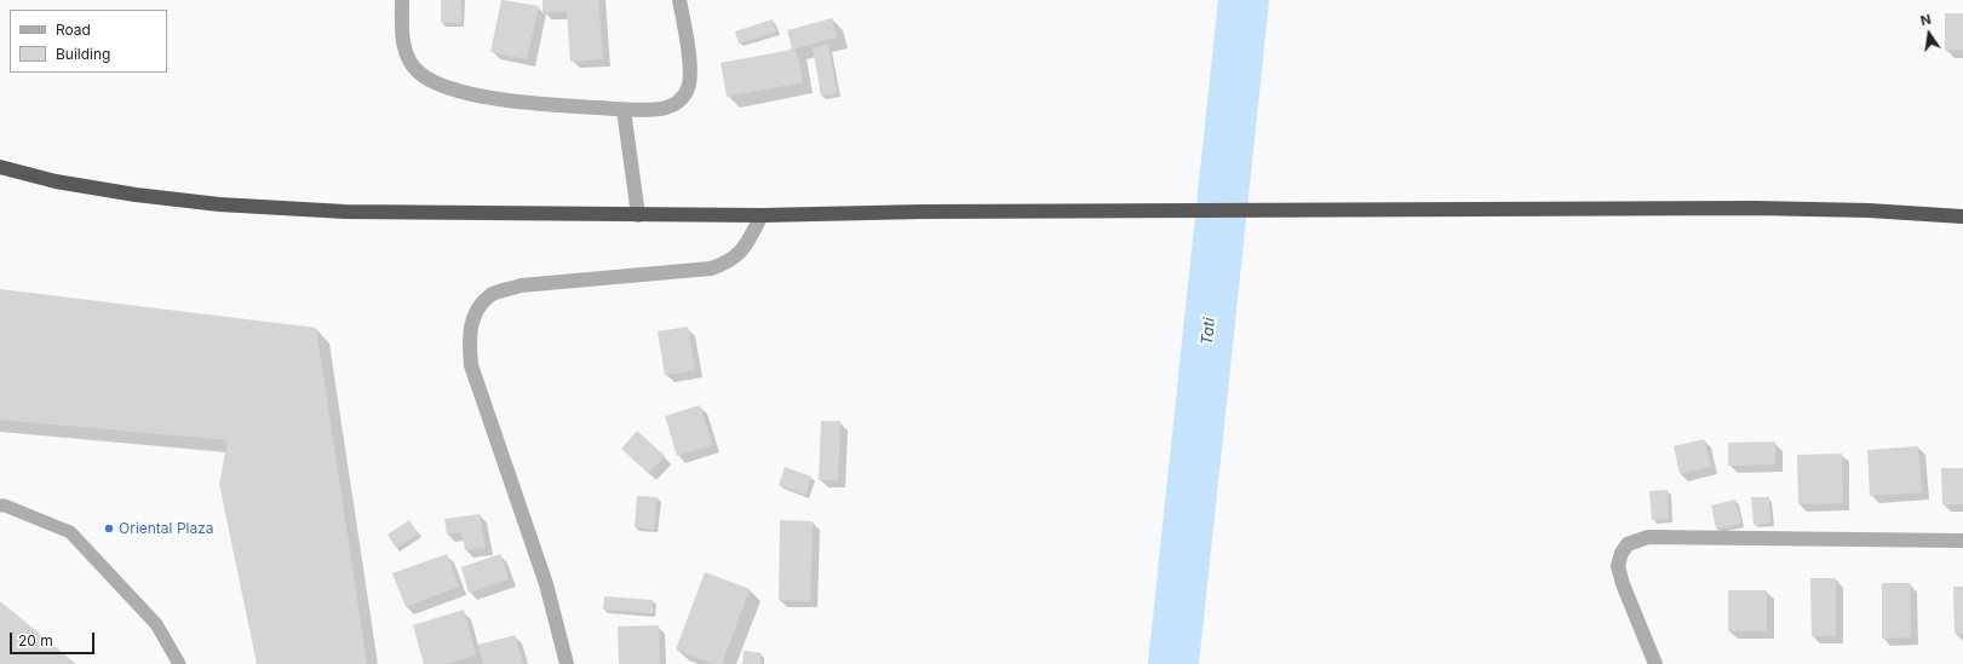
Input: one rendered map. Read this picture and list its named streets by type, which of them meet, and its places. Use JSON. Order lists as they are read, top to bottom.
{
  "water": ["Tati"],
  "places": ["Oriental Plaza"],
  "legend": ["Road", "Building"],
  "scale_bar": "20 m",
  "north": "top"
}
